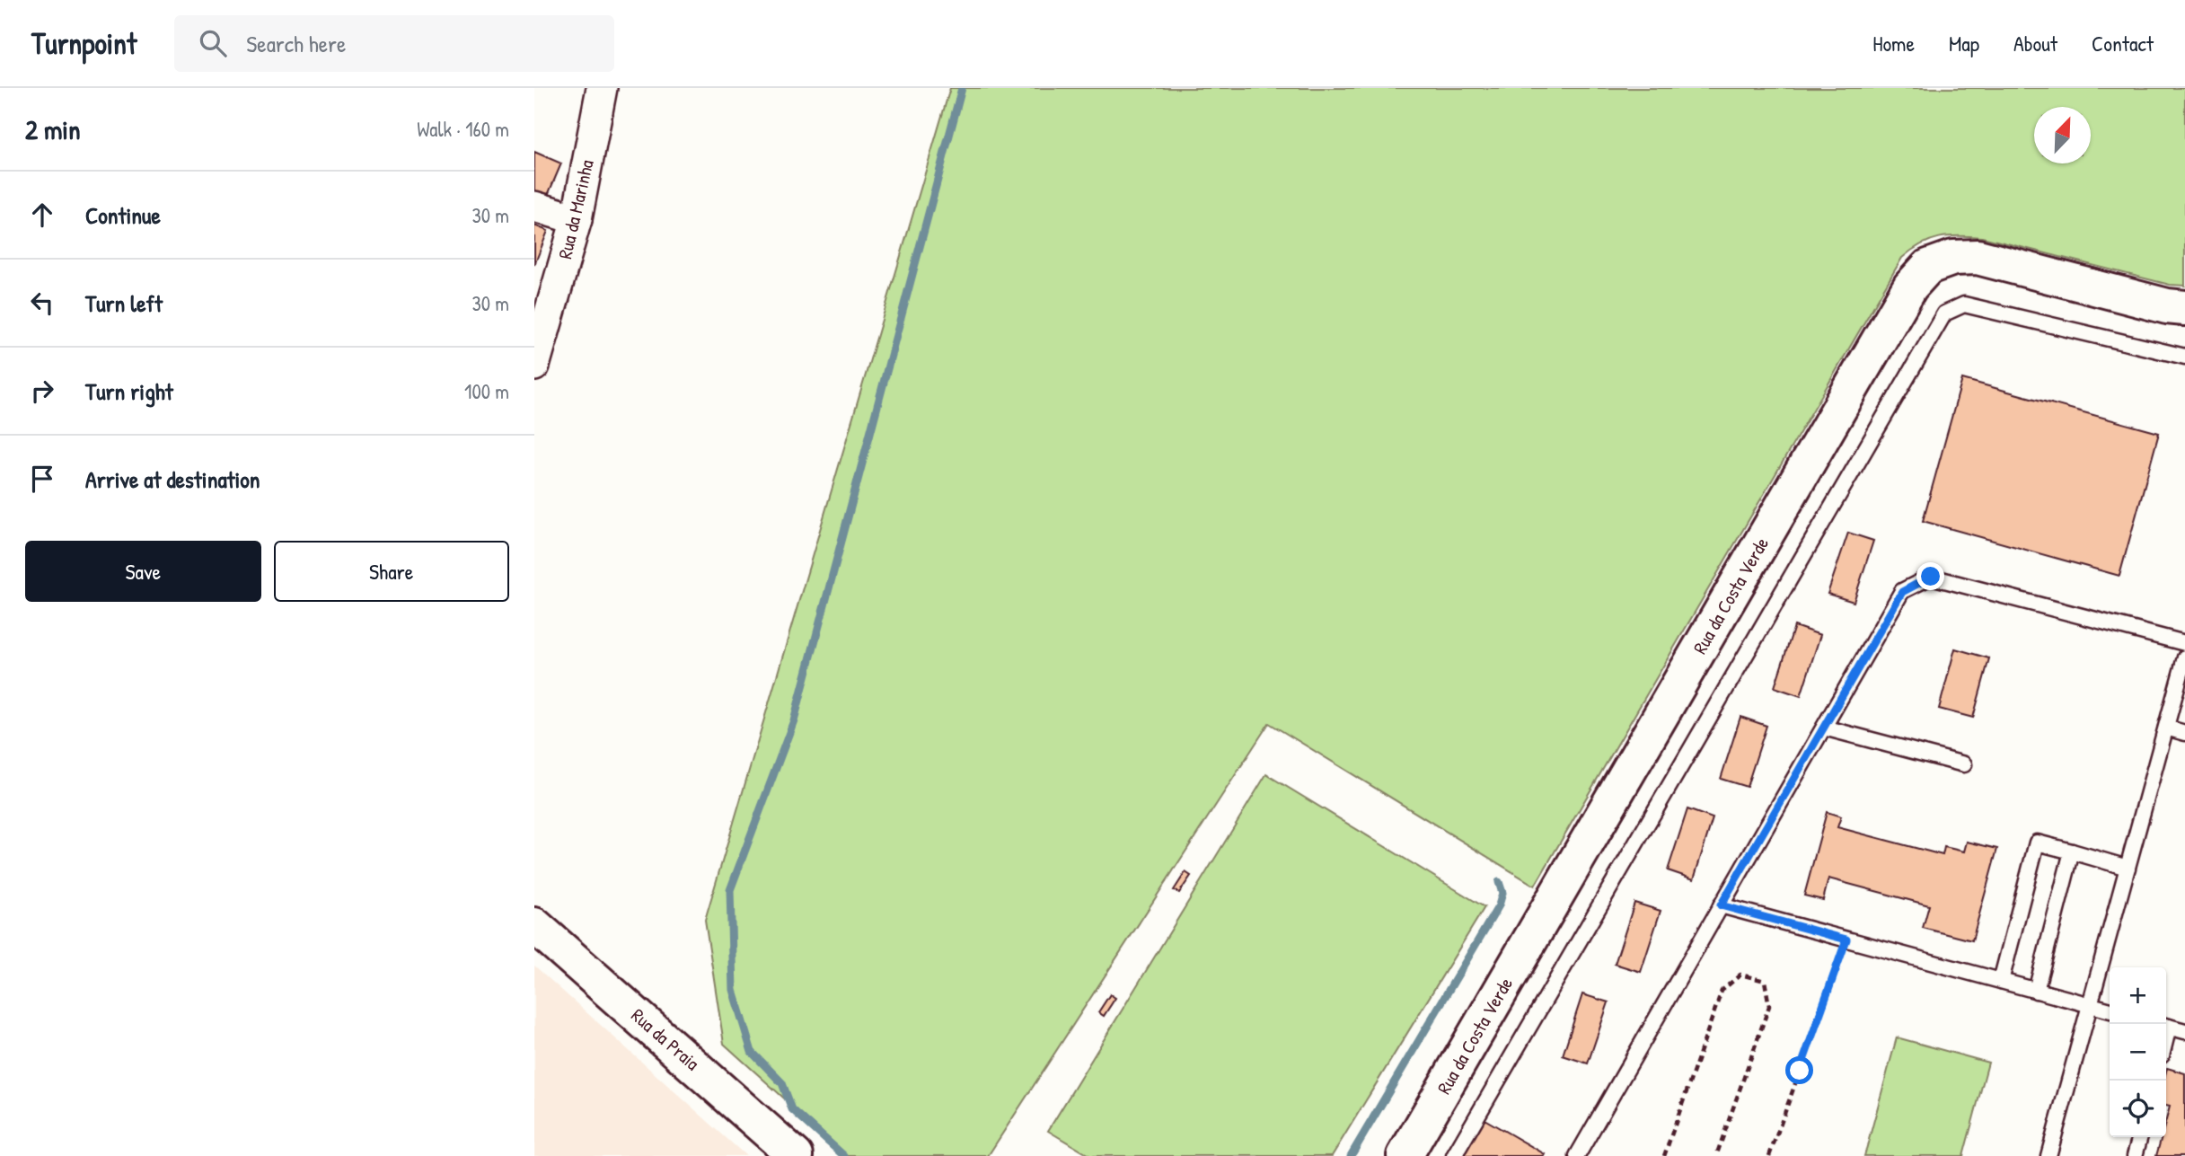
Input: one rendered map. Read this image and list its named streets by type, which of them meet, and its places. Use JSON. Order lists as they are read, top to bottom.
{
  "streets": {
    "street": ["Rua da Marinha", "Rua da Costa Verde", "Rua da Praia"]
  },
  "north": "top right",
  "page": {
    "header": "Turnpoint",
    "search": "Search here",
    "nav": [
      "Home",
      "Map",
      "About",
      "Contact"
    ],
    "heading": ["2 min", "Walk · 160 m"],
    "list": [
      ["Continue", "30 m"],
      ["Turn left", "30 m"],
      ["Turn right", "100 m"],
      "Arrive at destination"
    ],
    "buttons": ["Save", "Share"],
    "map_buttons": ["+", "−"]
  }
}
